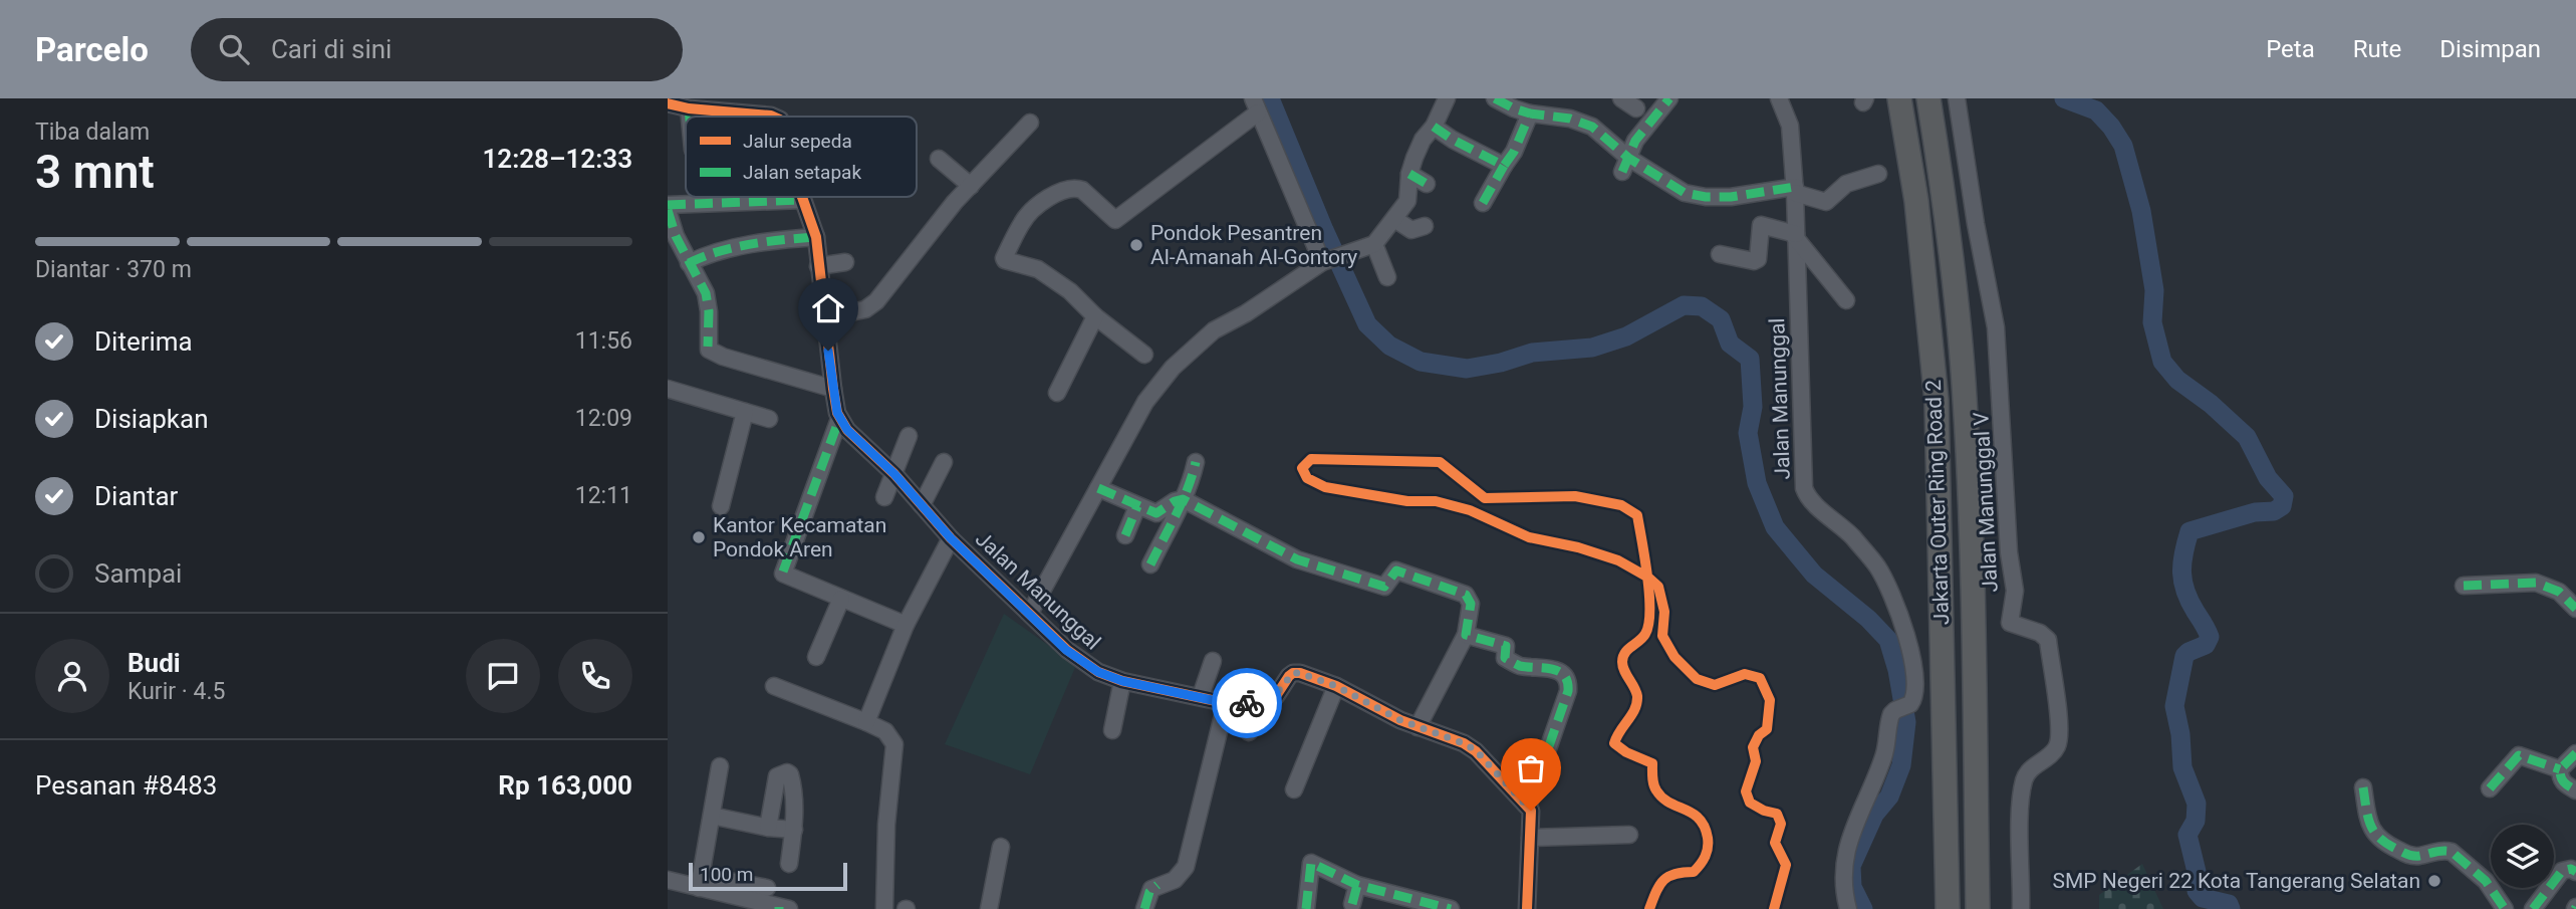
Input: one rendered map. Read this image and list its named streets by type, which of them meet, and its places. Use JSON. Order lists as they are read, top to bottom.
{
  "streets": {
    "highway": ["Jakarta Outer Ring Road 2"],
    "street": ["Jalan Manunggal", "Jalan Manunggal V"]
  },
  "places": ["Pondok Pesantren Al-Amanah Al-Gontory", "Kantor Kecamatan Pondok Aren", "SMP Negeri 22 Kota Tangerang Selatan"],
  "legend": ["Jalur sepeda", "Jalan setapak"],
  "scale_bar": "100 m",
  "page": {
    "header": "Parcelo",
    "search": "Cari di sini",
    "nav": ["Peta", "Rute", "Disimpan"],
    "heading": ["3 mnt", "Tiba dalam", "12:28–12:33"],
    "panel": [
      "Budi",
      "Kurir · 4.5",
      "Pesanan #8483",
      "Rp 163,000"
    ],
    "bar": "Diantar · 370 m",
    "list": [
      ["Diterima", "11:56"],
      ["Disiapkan", "12:09"],
      ["Diantar", "12:11"],
      "Sampai"
    ],
    "scale": "100 m"
  }
}
